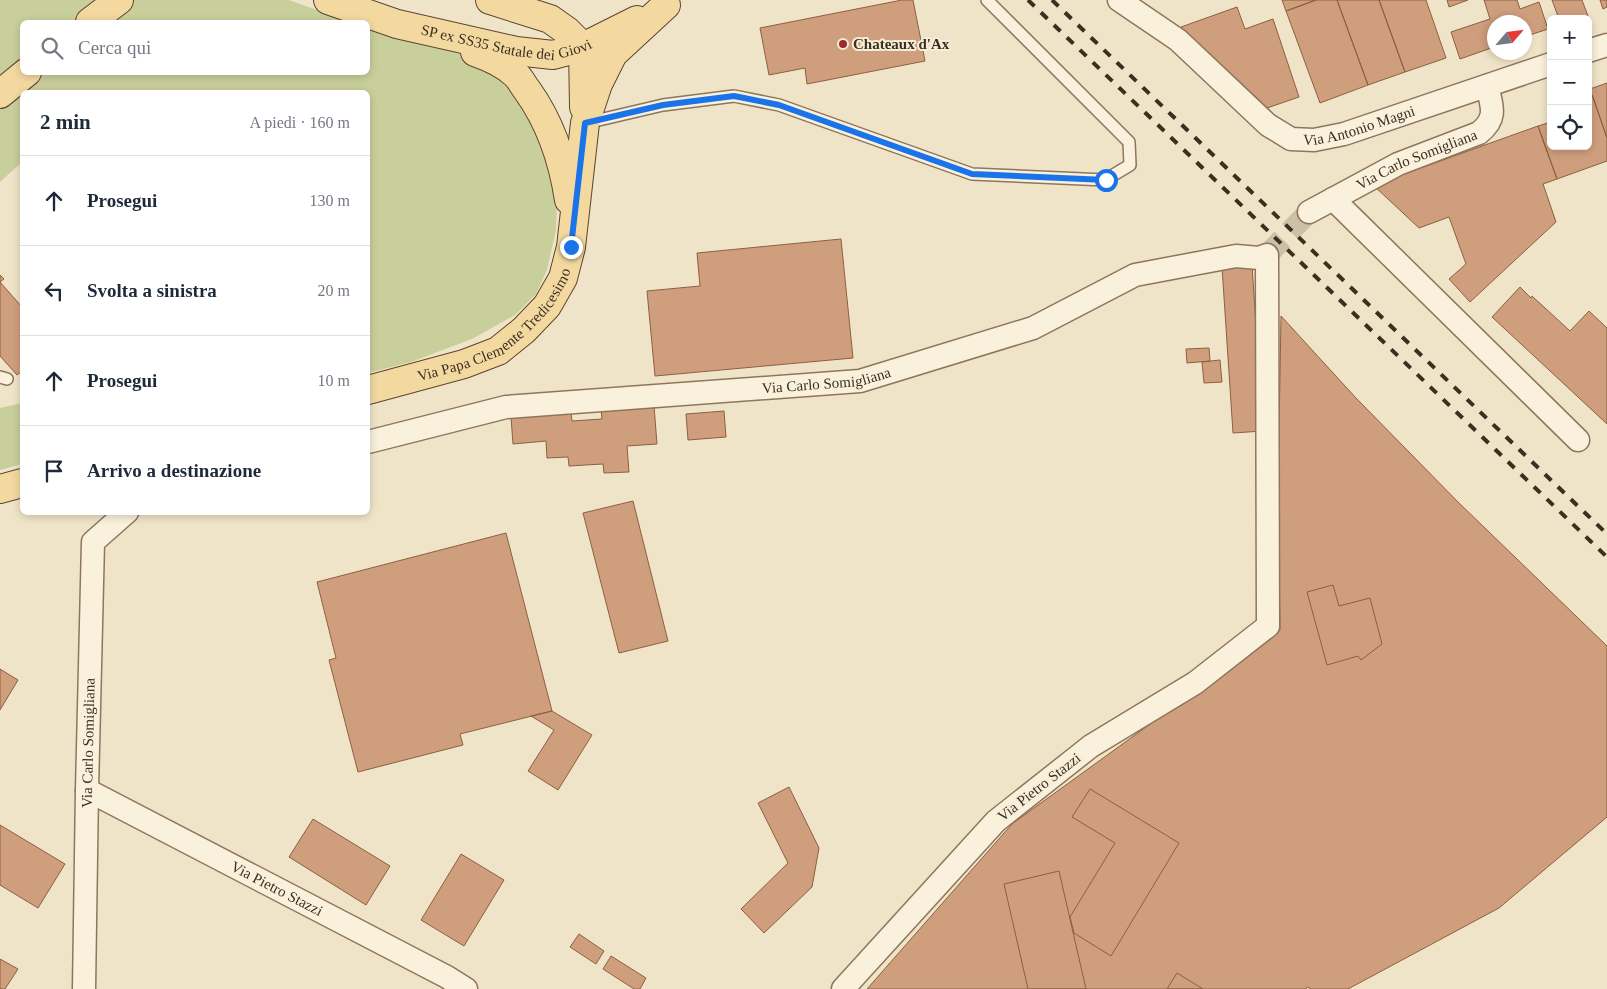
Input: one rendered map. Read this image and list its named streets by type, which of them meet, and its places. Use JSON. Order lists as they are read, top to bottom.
{
  "streets": {
    "main road": ["SP ex SS35 Statale dei Giovi", "Via Papa Clemente Tredicesimo"],
    "street": ["Via Antonio Magni", "Via Carlo Somigliana", "Via Pietro Stazzi"]
  },
  "crossings": [
    ["Via Antonio Magni", "Via Carlo Somigliana"],
    ["Via Carlo Somigliana", "Via Pietro Stazzi"]
  ],
  "places": ["Chateaux d'Ax"],
  "north": "top right",
  "page": {
    "map_buttons": ["+", "−"],
    "search": "Cerca qui",
    "heading": ["2 min", "A piedi · 160 m"],
    "list": [
      ["Prosegui", "130 m"],
      ["Svolta a sinistra", "20 m"],
      ["Prosegui", "10 m"],
      "Arrivo a destinazione"
    ]
  }
}
